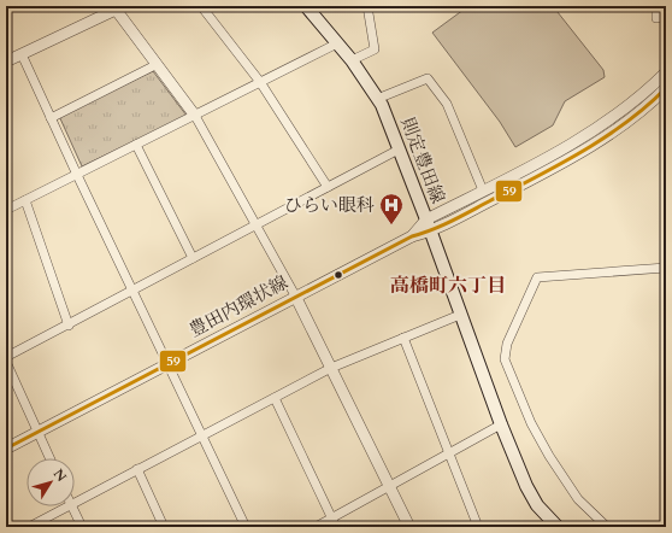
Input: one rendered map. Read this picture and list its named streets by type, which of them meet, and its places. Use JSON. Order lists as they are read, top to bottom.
{
  "streets": {
    "main road": ["則定豊田線"],
    "street": ["豊田内環状線"]
  },
  "crossings": [
    ["則定豊田線", "豊田内環状線"]
  ],
  "districts": ["高橋町六丁目"],
  "places": {
    "hospital": ["ひらい眼科"]
  },
  "lines": ["transit line 59"],
  "north": "top right"
}
